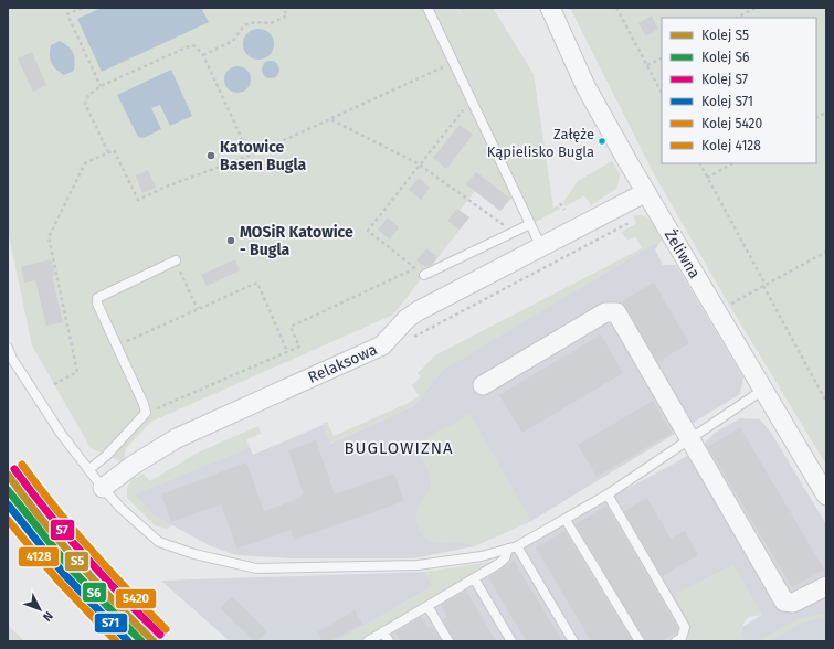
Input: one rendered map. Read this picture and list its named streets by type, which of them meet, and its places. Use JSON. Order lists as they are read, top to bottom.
{
  "streets": {
    "street": ["Żeliwna", "Relaksowa"]
  },
  "crossings": [
    ["Żeliwna", "Relaksowa"]
  ],
  "districts": ["BUGLOWIZNA"],
  "places": ["Załęże Kąpielisko Bugla", "Katowice Basen Bugla", "MOSiR Katowice - Bugla"],
  "lines": [
    "rail line 5420",
    "rail line S7",
    "rail line S5",
    "rail line S6",
    "rail line S71",
    "rail line 4128"
  ],
  "legend": [
    "Kolej S5",
    "Kolej S6",
    "Kolej S7",
    "Kolej S71",
    "Kolej 5420",
    "Kolej 4128"
  ],
  "north": "bottom right"
}
